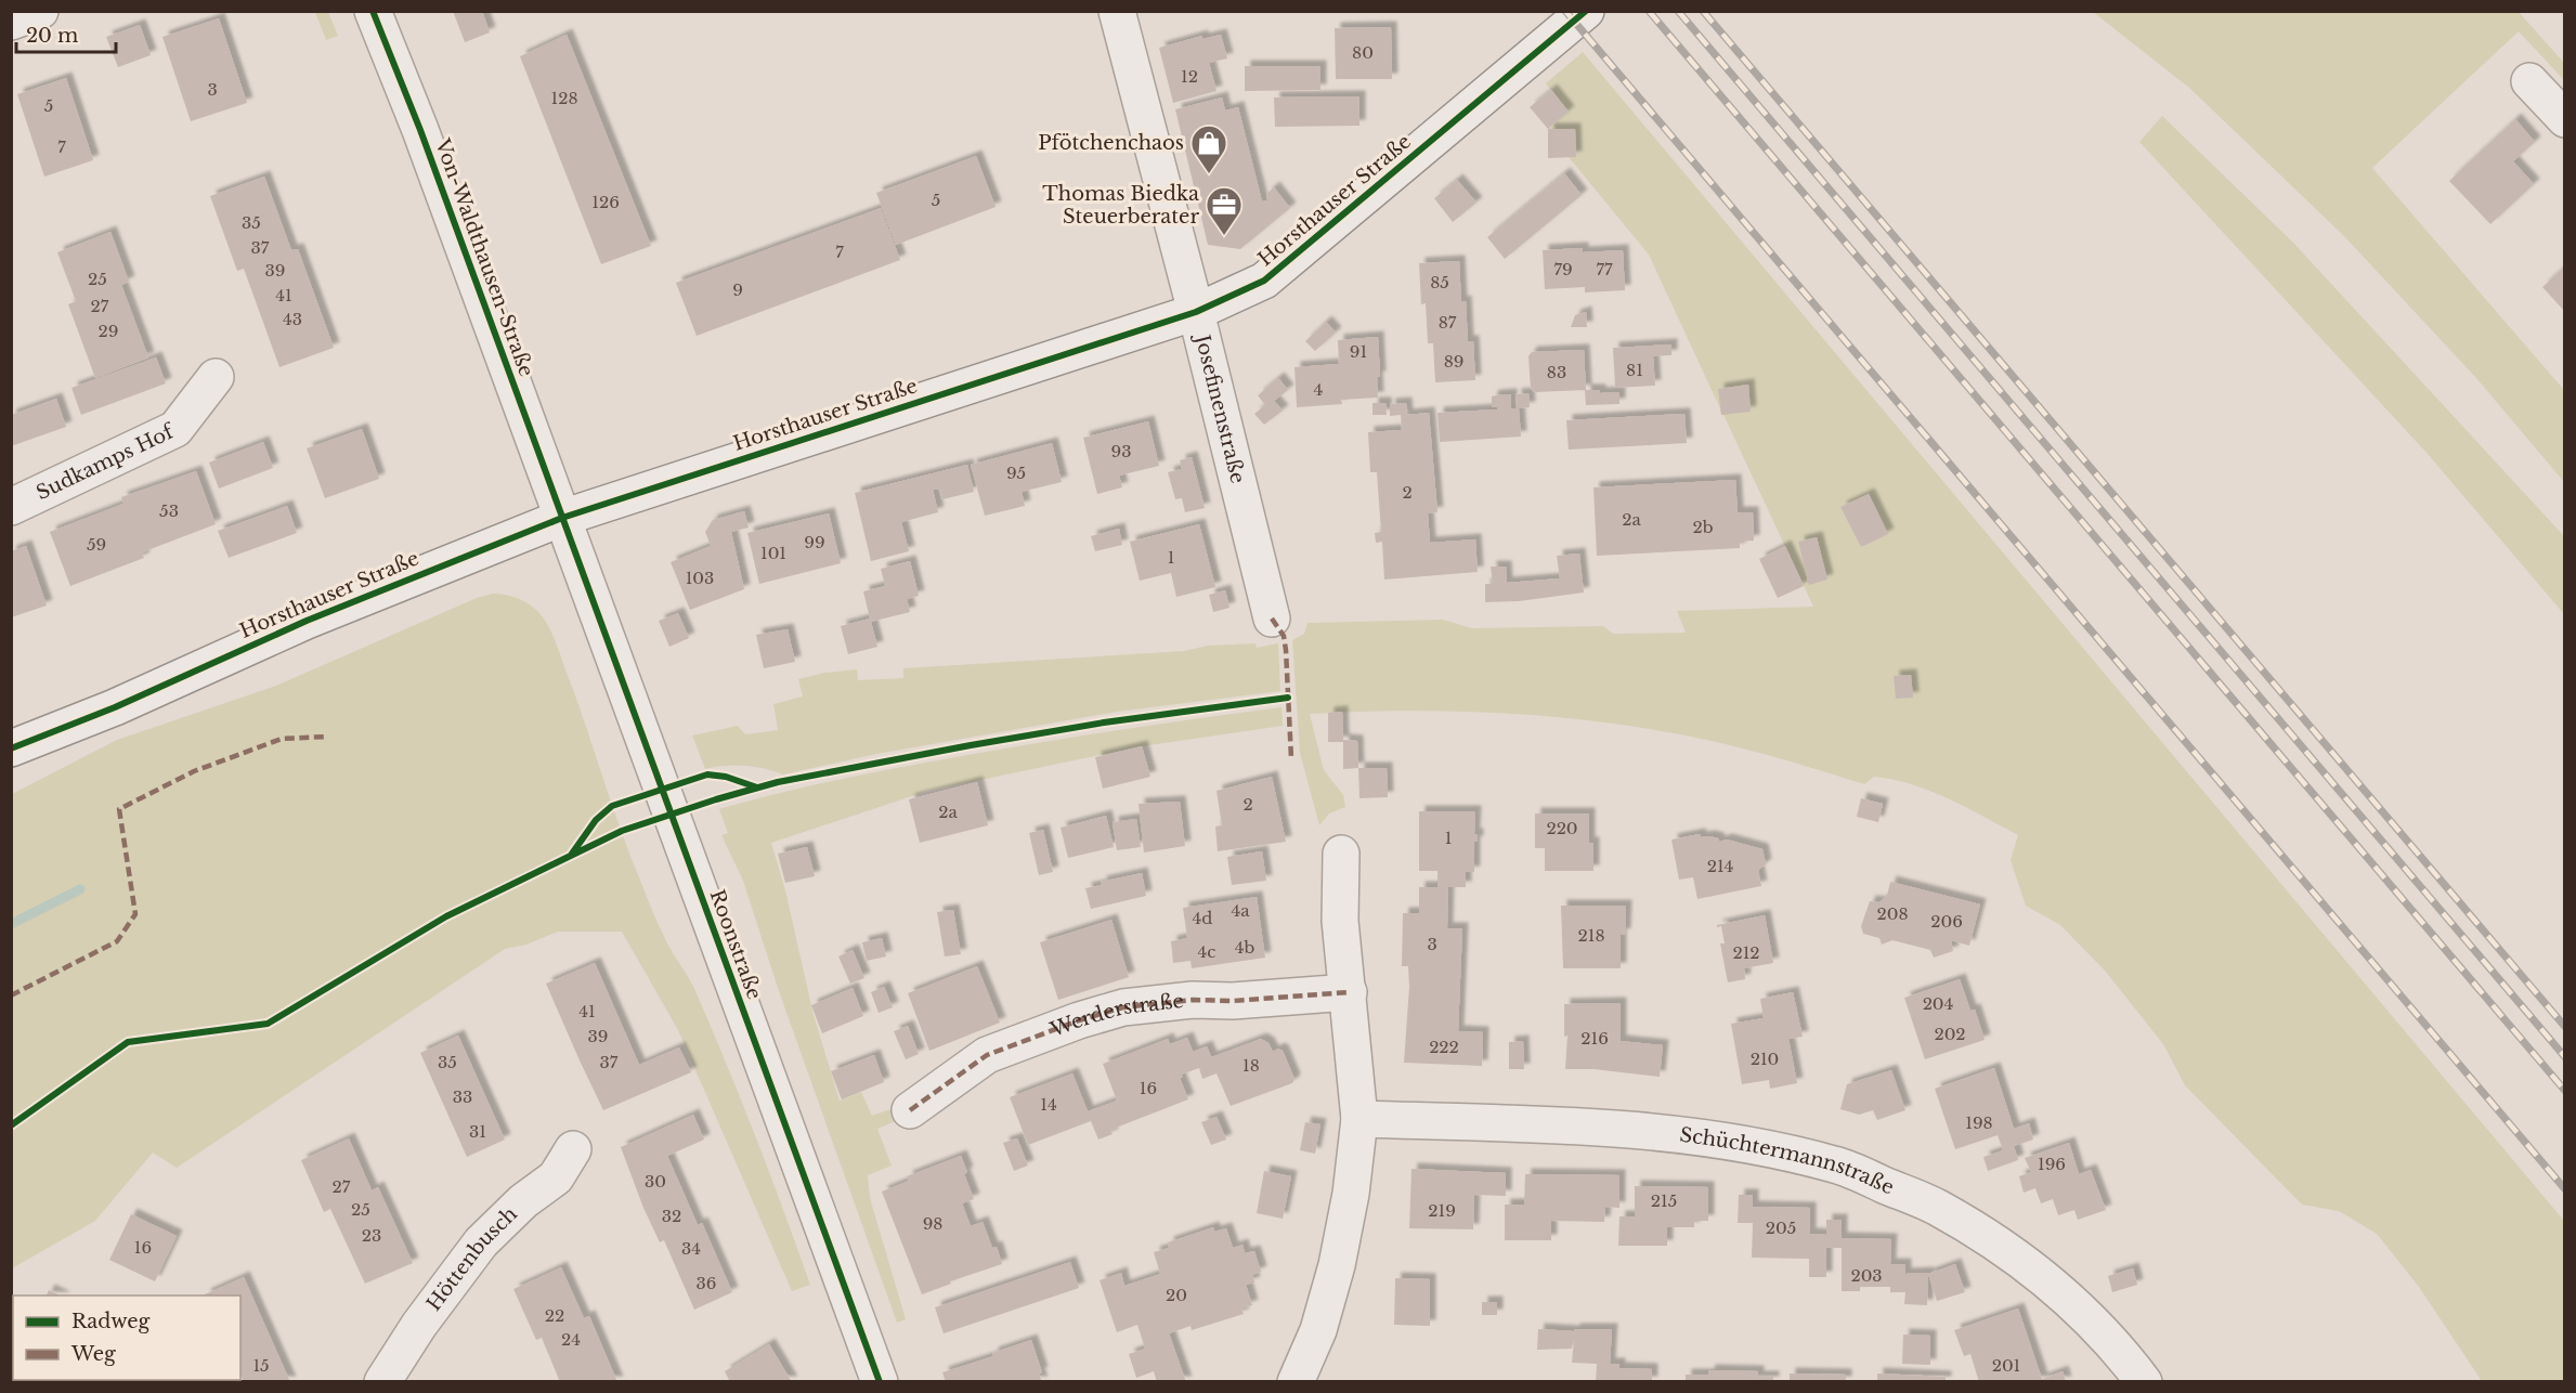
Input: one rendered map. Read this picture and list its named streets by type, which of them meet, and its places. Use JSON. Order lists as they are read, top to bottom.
{
  "streets": {
    "street": [
      "Horsthauser Straße",
      "Von-Waldthausen-Straße",
      "Josefinenstraße",
      "Sudkamps Hof",
      "Roonstraße",
      "Werderstraße",
      "Schüchtermannstraße",
      "Höttenbusch"
    ]
  },
  "crossings": [
    ["Horsthauser Straße", "Von-Waldthausen-Straße"],
    ["Horsthauser Straße", "Josefinenstraße"],
    ["Horsthauser Straße", "Roonstraße"],
    ["Von-Waldthausen-Straße", "Roonstraße"]
  ],
  "places": {
    "shop": ["Pfötchenchaos"],
    "office": ["Thomas Biedka Steuerberater"]
  },
  "house_numbers": [
    "80",
    "12",
    "3",
    "128",
    "5",
    "7",
    "5",
    "126",
    "35",
    "37",
    "7",
    "79",
    "77",
    "39",
    "25",
    "85",
    "9",
    "41",
    "27",
    "43",
    "87",
    "29",
    "91",
    "89",
    "81",
    "83",
    "4",
    "93",
    "95",
    "2",
    "53",
    "2a",
    "2b",
    "99",
    "59",
    "101",
    "1",
    "103",
    "2",
    "2a",
    "220",
    "1",
    "214",
    "4a",
    "208",
    "4d",
    "206",
    "218",
    "3",
    "4b",
    "4c",
    "212",
    "204",
    "41",
    "202",
    "39",
    "216",
    "222",
    "210",
    "35",
    "37",
    "18",
    "16",
    "33",
    "14",
    "198",
    "31",
    "196",
    "30",
    "27",
    "215",
    "25",
    "219",
    "32",
    "98",
    "205",
    "23",
    "16",
    "34",
    "203",
    "36",
    "20",
    "22",
    "24",
    "15",
    "201"
  ],
  "legend": ["Radweg", "Weg"],
  "scale_bar": "20 m"
}
